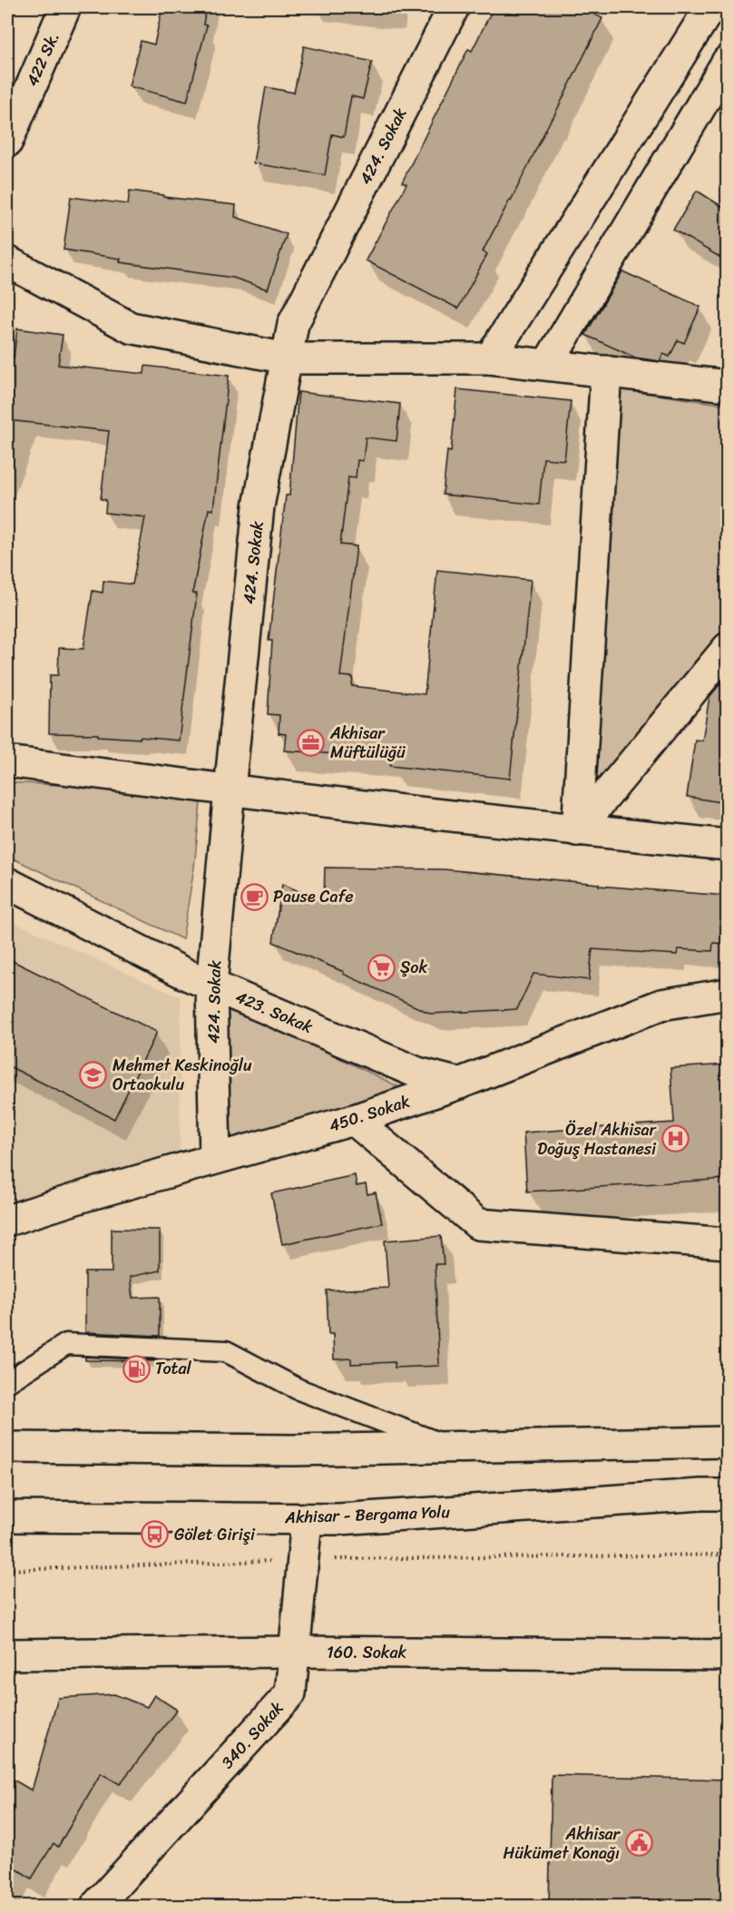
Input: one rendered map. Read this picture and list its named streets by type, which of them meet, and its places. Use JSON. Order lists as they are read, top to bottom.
{
  "streets": {
    "street": [
      "422 Sk.",
      "424. Sokak",
      "423. Sokak",
      "450. Sokak",
      "Akhisar - Bergama Yolu",
      "160. Sokak",
      "340. Sokak"
    ]
  },
  "crossings": [
    ["424. Sokak", "423. Sokak"],
    ["424. Sokak", "450. Sokak"],
    ["423. Sokak", "450. Sokak"],
    ["Akhisar - Bergama Yolu", "340. Sokak"],
    ["160. Sokak", "340. Sokak"]
  ],
  "places": {
    "office": ["Akhisar Müftülüğü"],
    "cafe": ["Pause Cafe"],
    "supermarket": ["Şok"],
    "school or university": ["Mehmet Keskinoğlu Ortaokulu"],
    "hospital": ["Özel Akhisar Doğuş Hastanesi"],
    "fuel station": ["Total"],
    "bus stop": ["Gölet Girişi"],
    "public building": ["Akhisar Hükümet Konağı"]
  }
}
